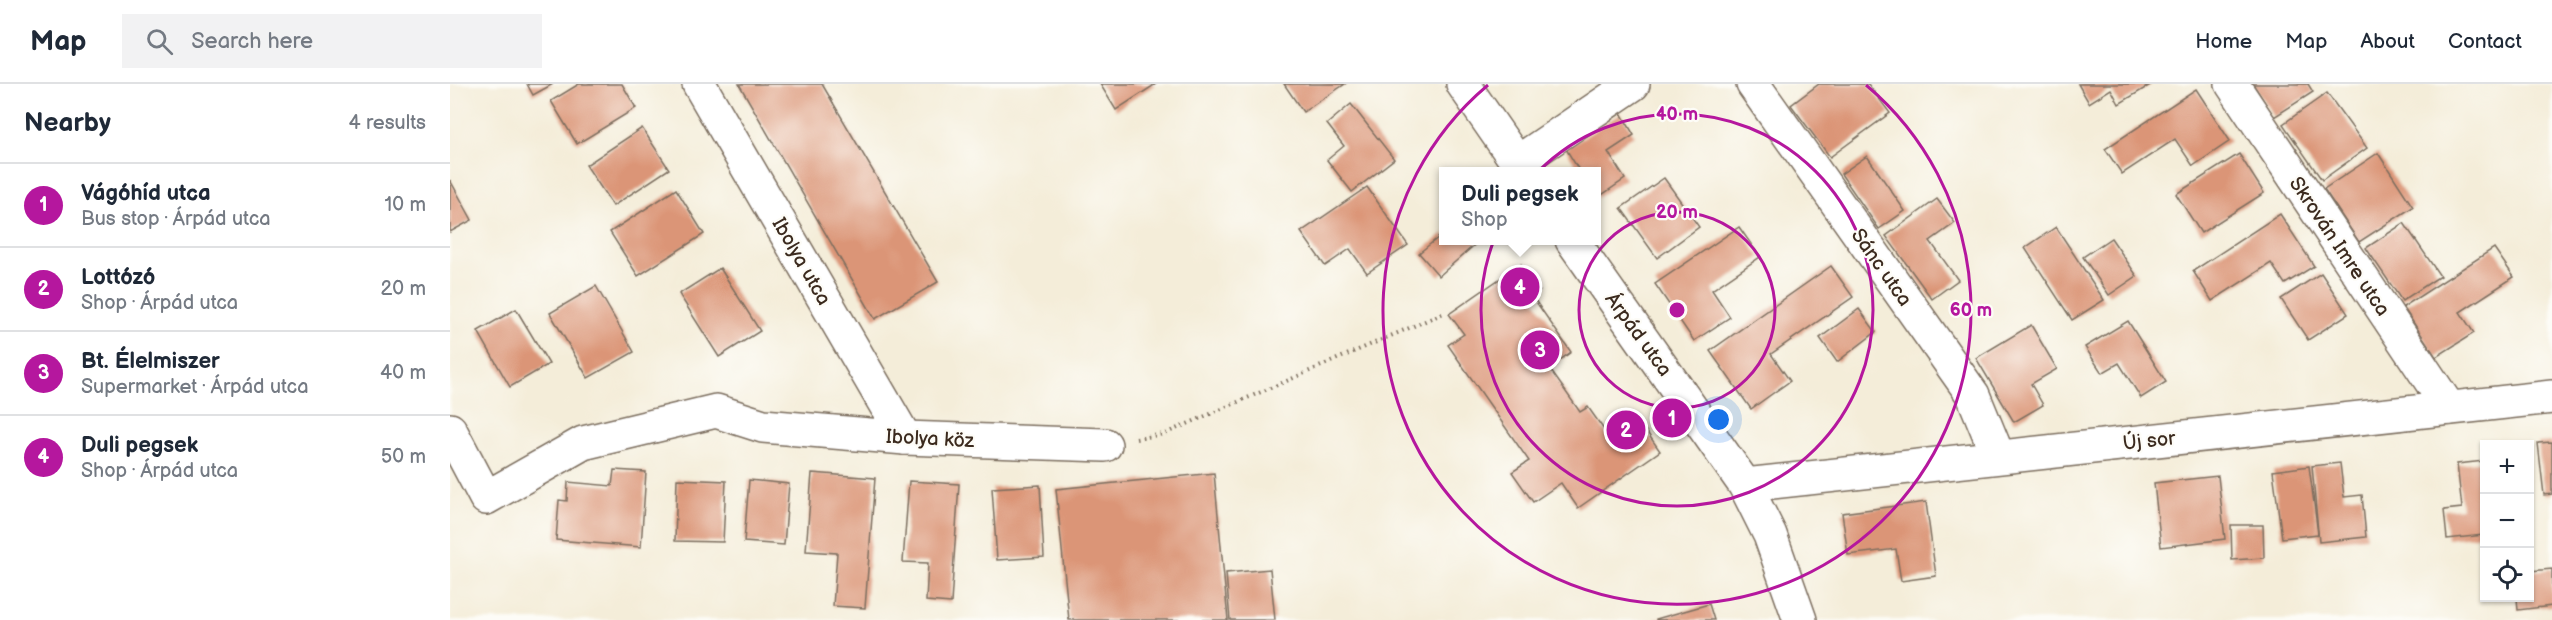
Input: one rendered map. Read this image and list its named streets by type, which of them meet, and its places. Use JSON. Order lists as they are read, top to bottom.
{
  "streets": {
    "street": [
      "Skrován Imre utca",
      "Ibolya utca",
      "Sánc utca",
      "Árpád utca",
      "Ibolya köz",
      "Új sor"
    ]
  },
  "crossings": [
    ["Skrován Imre utca", "Új sor"],
    ["Ibolya utca", "Ibolya köz"],
    ["Sánc utca", "Új sor"],
    ["Árpád utca", "Új sor"]
  ],
  "page": {
    "header": "Map",
    "search": "Search here",
    "nav": [
      "Home",
      "Map",
      "About",
      "Contact"
    ],
    "heading": ["Nearby", "4 results"],
    "list": [
      {
        "mark": "1",
        "name": "Vágóhíd utca",
        "note": "Bus stop · Árpád utca",
        "value": "10 m"
      },
      {
        "mark": "2",
        "name": "Lottózó",
        "note": "Shop · Árpád utca",
        "value": "20 m"
      },
      {
        "mark": "3",
        "name": "Bt. Élelmiszer",
        "note": "Supermarket · Árpád utca",
        "value": "40 m"
      },
      {
        "mark": "4",
        "name": "Duli pegsek",
        "note": "Shop · Árpád utca",
        "value": "50 m"
      }
    ],
    "popup": ["Duli pegsek", "Shop"],
    "pins": [
      "4",
      "3",
      "1",
      "2"
    ],
    "map_buttons": ["+", "−"]
  },
  "rings": ["40 m", "20 m", "60 m"]
}
